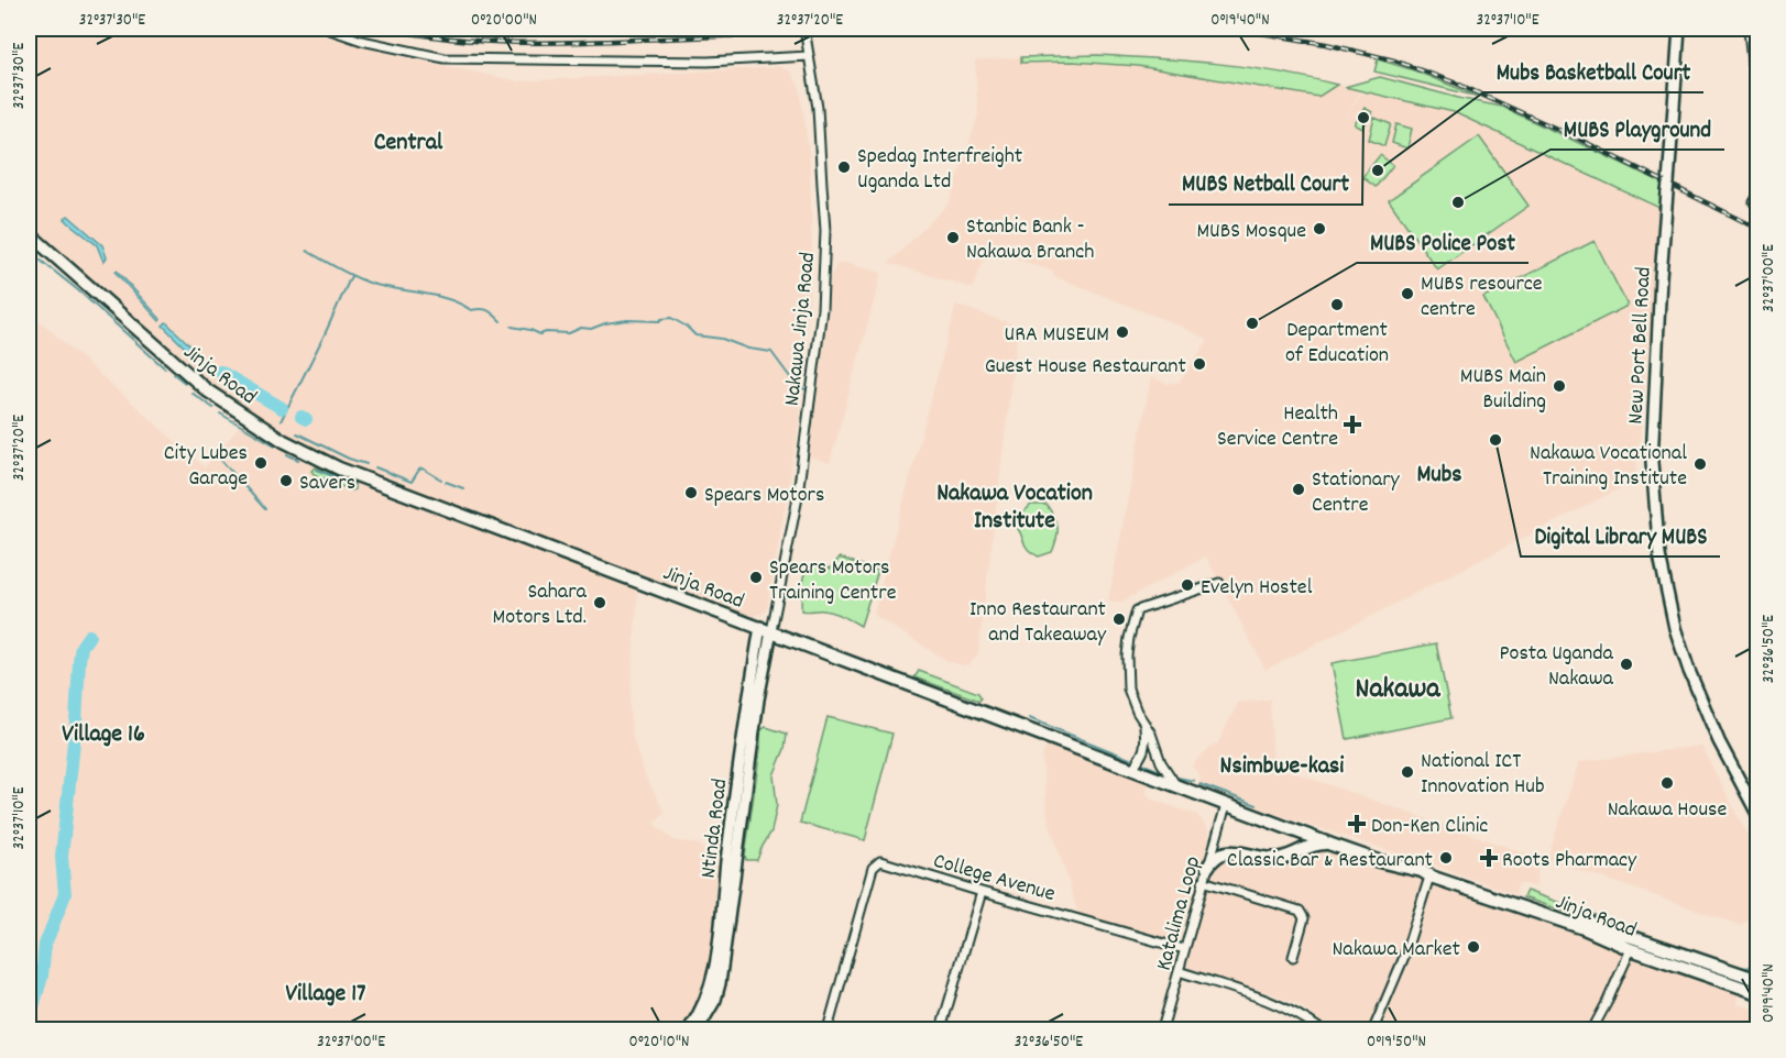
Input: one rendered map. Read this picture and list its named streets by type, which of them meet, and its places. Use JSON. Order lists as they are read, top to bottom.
{
  "streets": {
    "highway": ["Jinja Road"],
    "main road": ["New Port Bell Road", "Ntinda Road"],
    "street": ["Nakawa Jinja Road", "College Avenue", "Katalima Loop"]
  },
  "crossings": [
    ["Nakawa Jinja Road", "Jinja Road"],
    ["Nakawa Jinja Road", "Ntinda Road"],
    ["Jinja Road", "Ntinda Road"],
    ["Jinja Road", "Katalima Loop"],
    ["College Avenue", "Katalima Loop"]
  ],
  "districts": [
    "Central",
    "Mubs",
    "Nakawa Vocation Institute",
    "Nakawa",
    "Village 16",
    "Nsimbwe-kasi",
    "Village 17"
  ],
  "places": {
    "other": [
      "MUBS Netball Court",
      "Spedag Interfreight Uganda Ltd",
      "Mubs Basketball Court",
      "MUBS Playground",
      "MUBS Mosque",
      "Stanbic Bank - Nakawa Branch",
      "MUBS resource centre",
      "Department of Education",
      "MUBS Police Post",
      "URA MUSEUM",
      "Guest House Restaurant",
      "MUBS Main Building",
      "Digital Library MUBS",
      "City Lubes Garage",
      "Nakawa Vocational Training Institute",
      "Savers",
      "Stationary Centre",
      "Spears Motors",
      "Spears Motors Training Centre",
      "Evelyn Hostel",
      "Sahara Motors Ltd.",
      "Inno Restaurant and Takeaway",
      "Posta Uganda Nakawa",
      "National ICT Innovation Hub",
      "Nakawa House",
      "Classic Bar & Restaurant",
      "Nakawa Market"
    ],
    "health": ["Health Service Centre", "Don-Ken Clinic", "Roots Pharmacy"]
  },
  "coordinates": [
    "32°37'30\"E",
    "0°20'00\"N",
    "32°37'20\"E",
    "0°19'40\"N",
    "32°37'10\"E",
    "32°37'00\"E",
    "32°36'50\"E",
    "0°20'10\"N",
    "0°19'50\"N"
  ]
}
